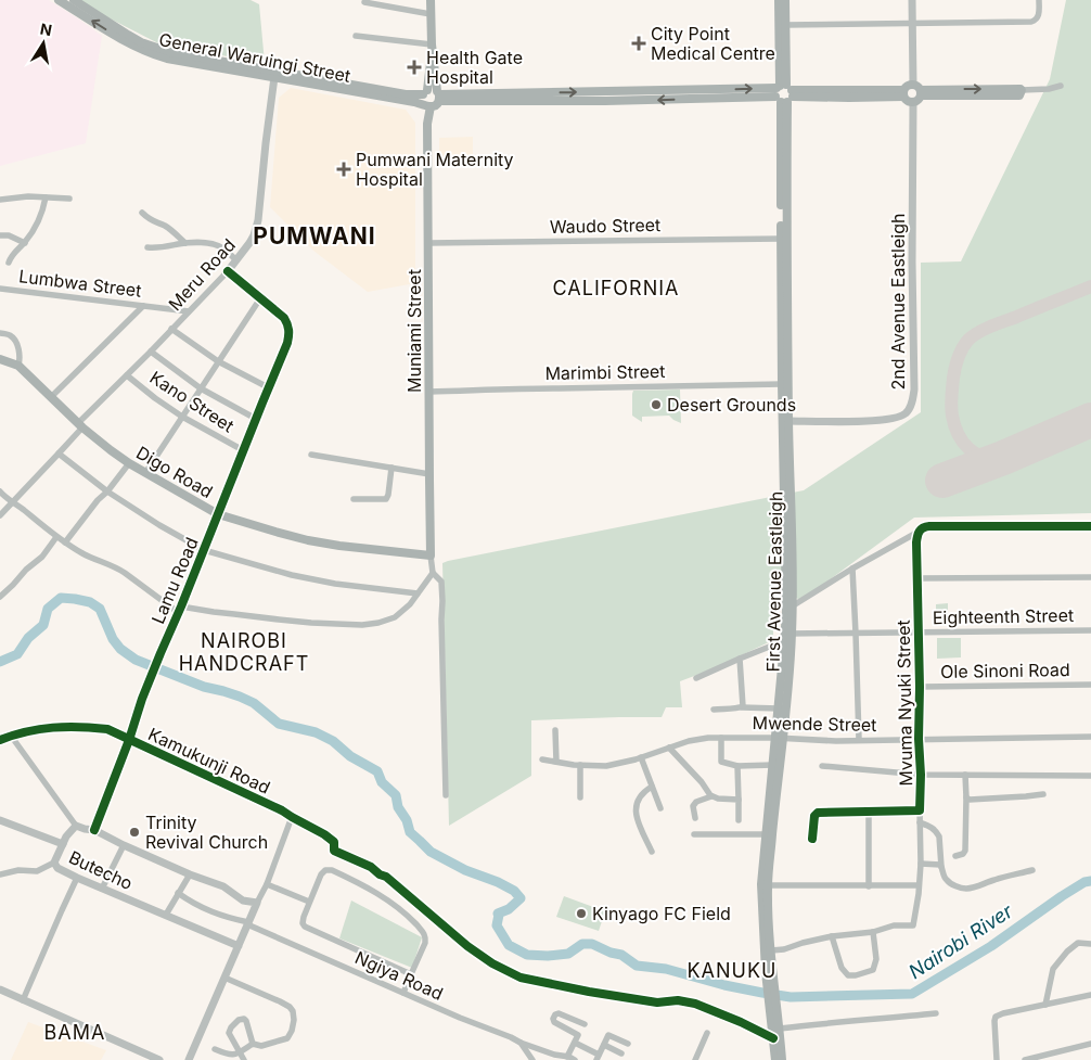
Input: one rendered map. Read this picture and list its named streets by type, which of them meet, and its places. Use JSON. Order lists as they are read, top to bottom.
{
  "streets": {
    "main road": [
      "General Waruingi Street",
      "Muniami Street",
      "Digo Road",
      "First Avenue Eastleigh"
    ],
    "street": [
      "Waudo Street",
      "Meru Road",
      "Lumbwa Street",
      "2nd Avenue Eastleigh",
      "Marimbi Street",
      "Kano Street",
      "Lamu Road",
      "Eighteenth Street",
      "Ole Sinoni Road",
      "Mvuma Nyuki Street",
      "Mwende Street",
      "Kamukunji Road",
      "Butecho",
      "Ngiya Road"
    ]
  },
  "crossings": [
    ["General Waruingi Street", "Meru Road"],
    ["General Waruingi Street", "Muniami Street"],
    ["Waudo Street", "Muniami Street"],
    ["Waudo Street", "First Avenue Eastleigh"],
    ["Meru Road", "Lumbwa Street"],
    ["Meru Road", "Kano Street"],
    ["Meru Road", "Digo Road"],
    ["2nd Avenue Eastleigh", "First Avenue Eastleigh"],
    ["Muniami Street", "Marimbi Street"],
    ["Muniami Street", "Digo Road"],
    ["Marimbi Street", "First Avenue Eastleigh"],
    ["Kano Street", "Lamu Road"],
    ["Digo Road", "Lamu Road"],
    ["Lamu Road", "Kamukunji Road"],
    ["Lamu Road", "Butecho"],
    ["First Avenue Eastleigh", "Eighteenth Street"],
    ["First Avenue Eastleigh", "Mwende Street"],
    ["First Avenue Eastleigh", "Kamukunji Road"],
    ["Eighteenth Street", "Mvuma Nyuki Street"],
    ["Ole Sinoni Road", "Mvuma Nyuki Street"],
    ["Mvuma Nyuki Street", "Mwende Street"]
  ],
  "districts": [
    "PUMWANI",
    "CALIFORNIA",
    "NAIROBI HANDCRAFT",
    "KANUKU",
    "BAMA"
  ],
  "water": ["Nairobi River"],
  "places": {
    "health": ["City Point Medical Centre", "Health Gate Hospital", "Pumwani Maternity Hospital"],
    "other": ["Desert Grounds", "Trinity Revival Church", "Kinyago FC Field"]
  },
  "north": "top"
}
